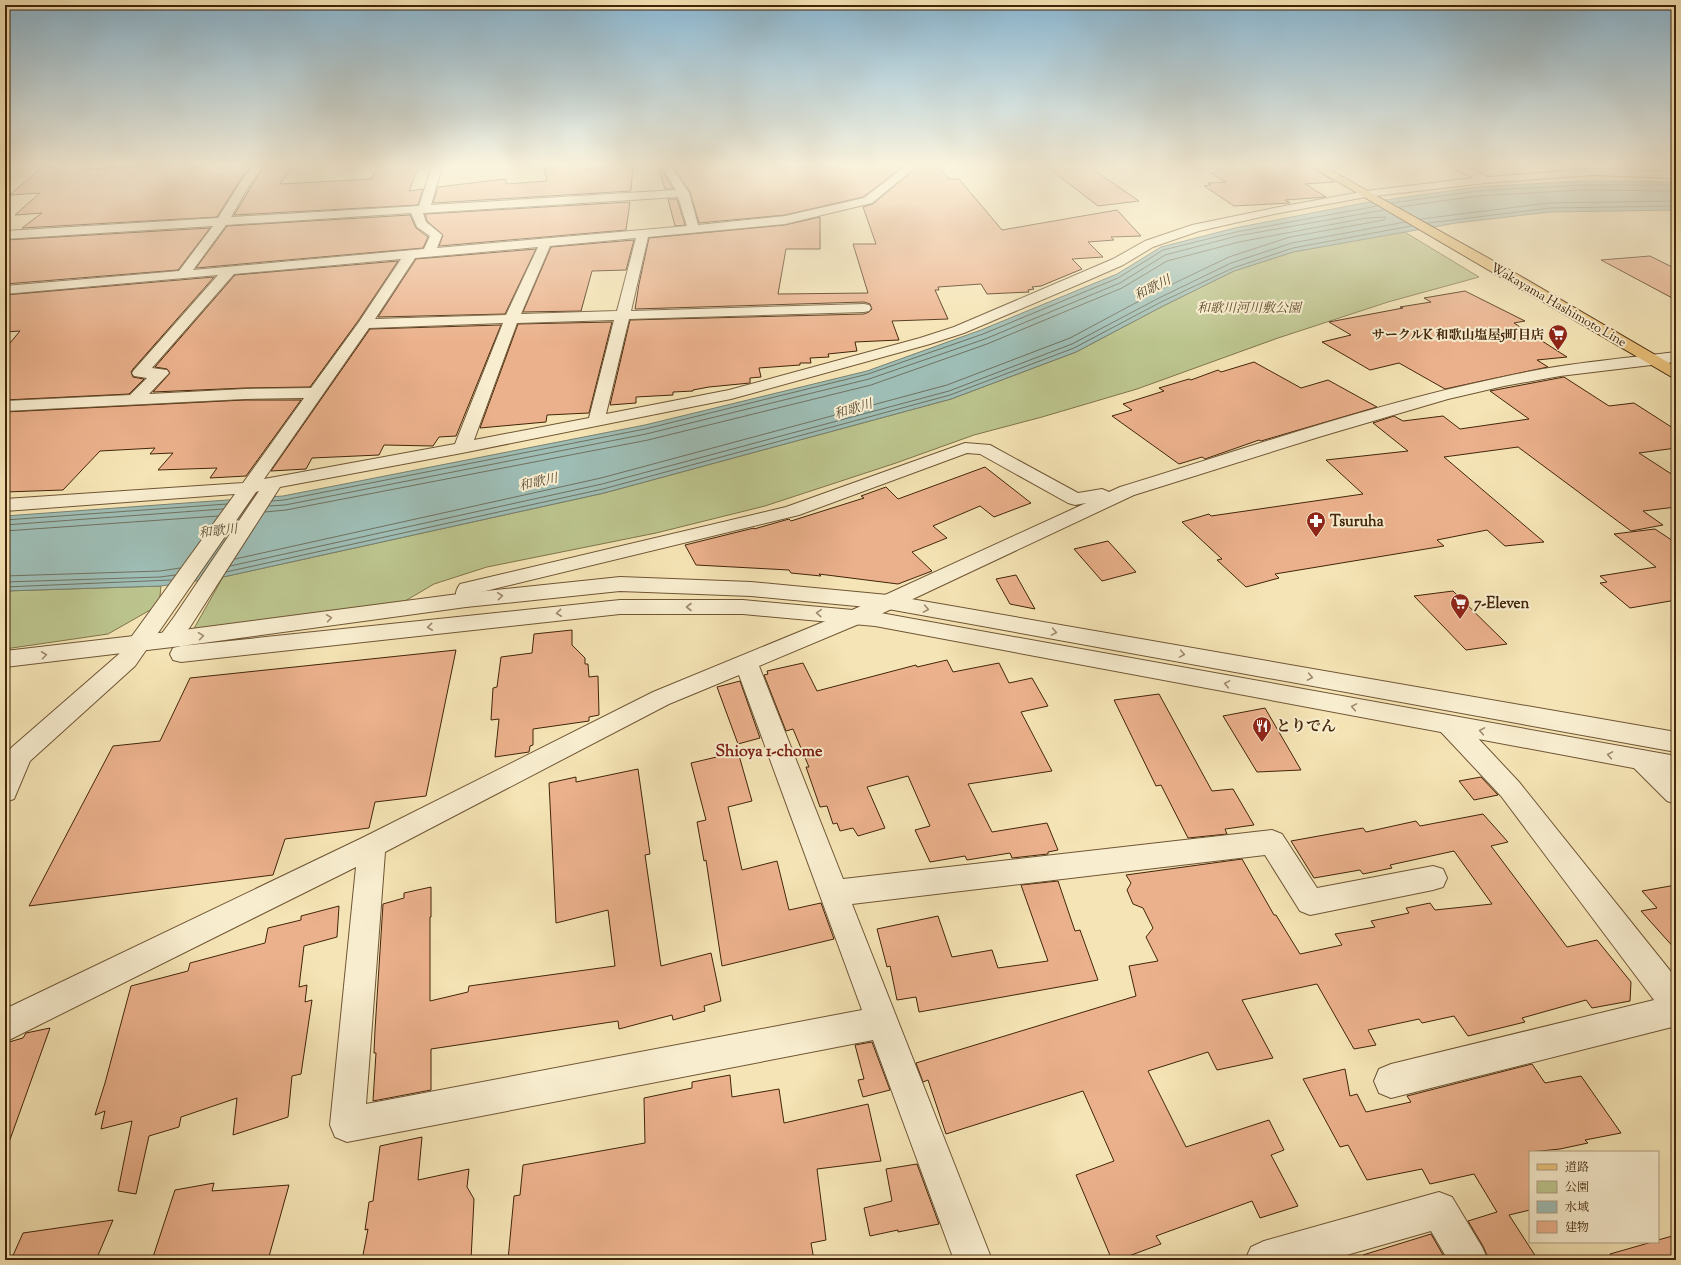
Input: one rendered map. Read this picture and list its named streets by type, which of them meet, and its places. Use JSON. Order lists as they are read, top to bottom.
{
  "streets": {
    "main road": ["Wakayama Hashimoto Line"]
  },
  "districts": ["Shioya 1-chome"],
  "water": ["和歌川"],
  "parks": ["和歌川河川敷公園"],
  "places": {
    "supermarket": ["サークルK 和歌山塩屋5町目店", "7-Eleven"],
    "pharmacy": ["Tsuruha"],
    "restaurant": ["とりでん"]
  },
  "legend": [
    "道路",
    "公園",
    "水域",
    "建物"
  ]
}
